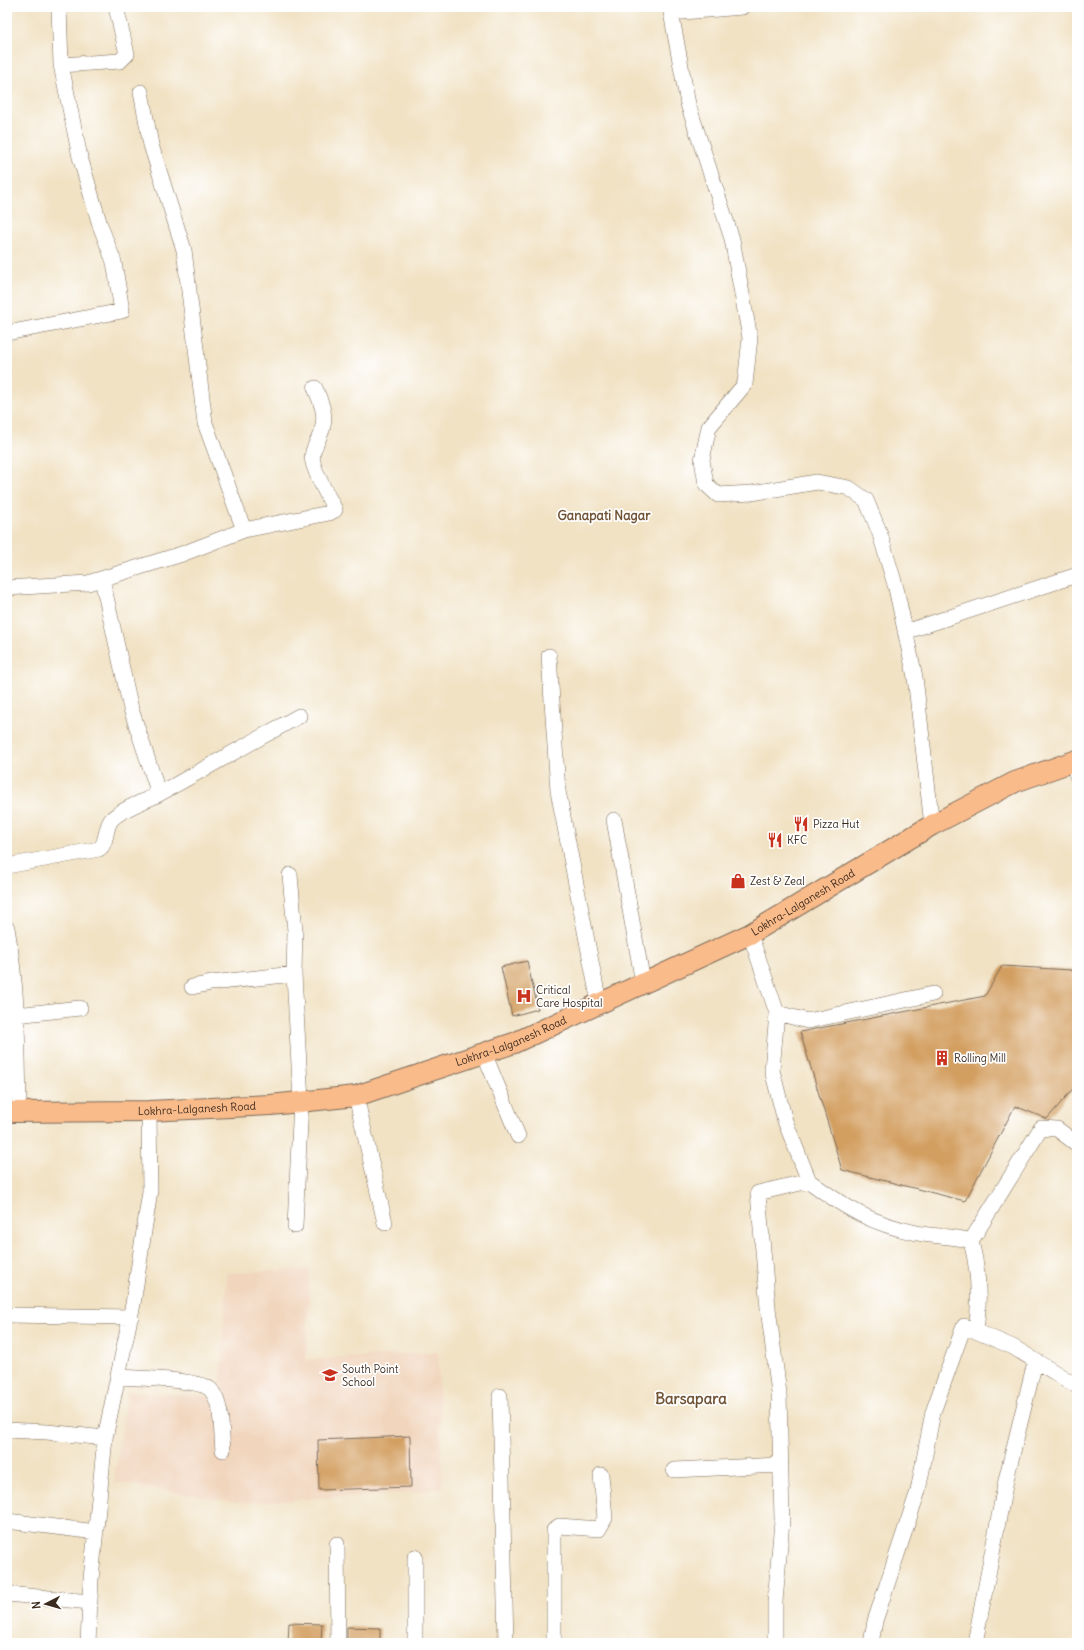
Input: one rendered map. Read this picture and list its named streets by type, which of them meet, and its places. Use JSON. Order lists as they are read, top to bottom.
{
  "streets": {
    "main road": ["Lokhra-Lalganesh Road"]
  },
  "districts": ["Ganapati Nagar", "Barsapara"],
  "places": {
    "restaurant": ["Pizza Hut", "KFC"],
    "shop": ["Zest & Zeal"],
    "hospital": ["Critical Care Hospital"],
    "building": ["Rolling Mill"],
    "school or university": ["South Point School"]
  },
  "north": "left"
}
